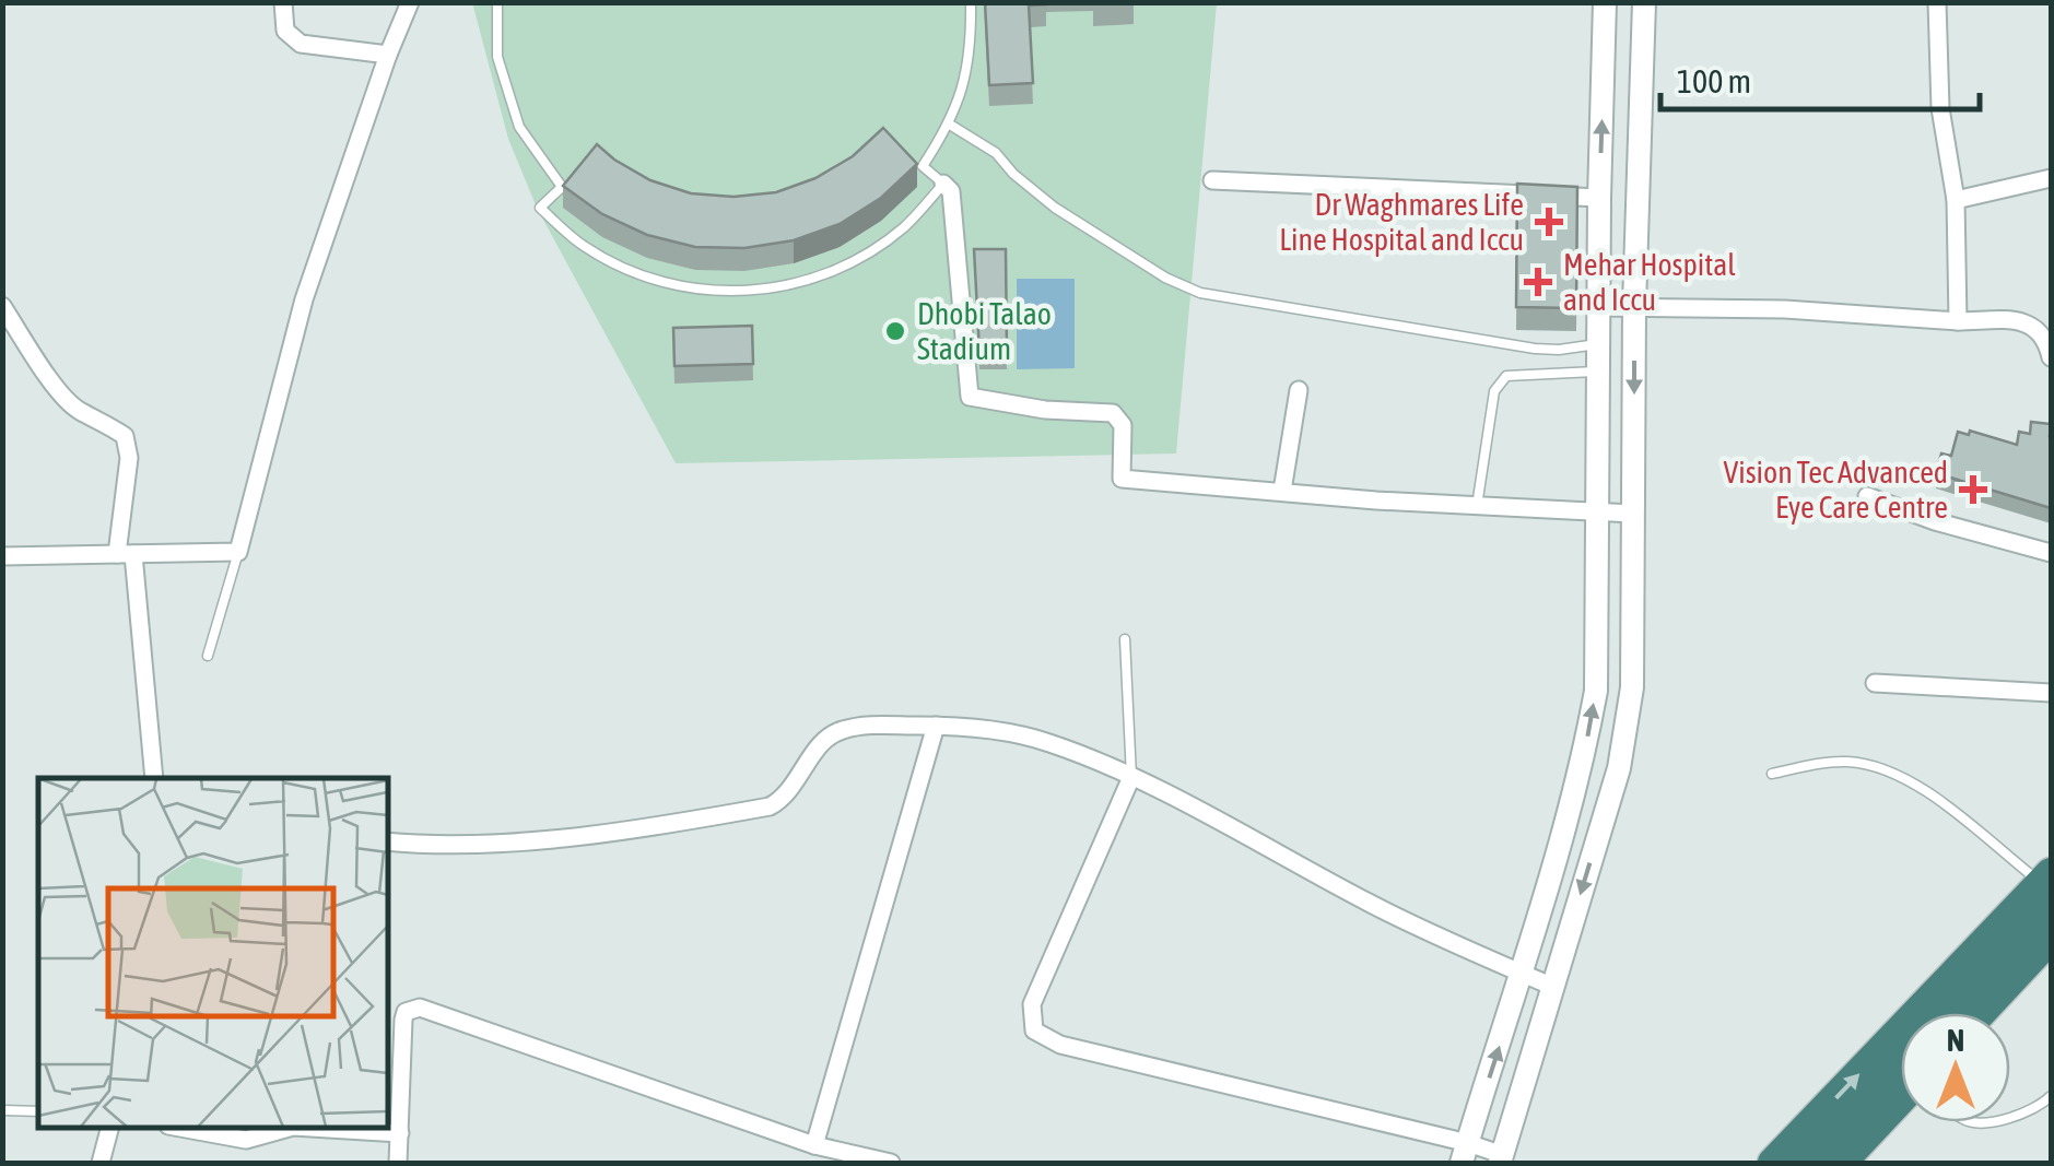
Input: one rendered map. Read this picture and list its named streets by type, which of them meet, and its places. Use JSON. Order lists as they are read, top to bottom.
{
  "places": {
    "health": ["Dr Waghmares Life Line Hospital and Iccu", "Mehar Hospital and Iccu", "Vision Tec Advanced Eye Care Centre"],
    "other": ["Dhobi Talao Stadium"]
  },
  "scale_bar": "100 m",
  "north": "top"
}
